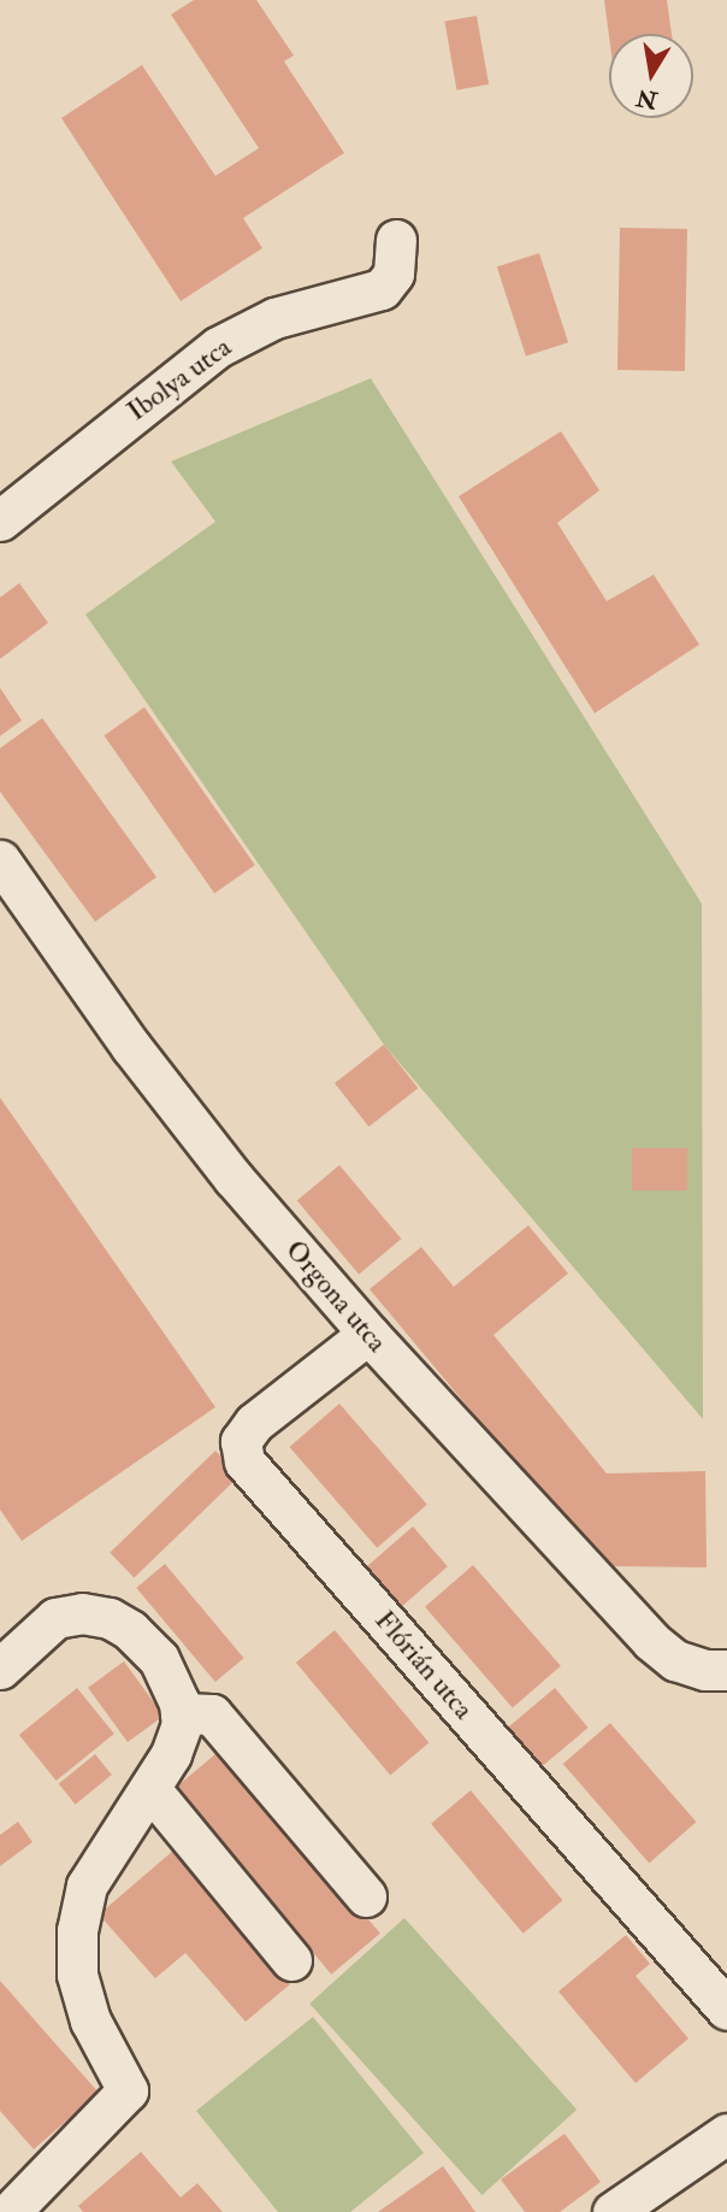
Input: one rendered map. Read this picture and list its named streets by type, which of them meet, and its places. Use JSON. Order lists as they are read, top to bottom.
{
  "streets": {
    "street": ["Ibolya utca", "Orgona utca", "Flórián utca"]
  },
  "crossings": [
    ["Orgona utca", "Flórián utca"]
  ],
  "north": "bottom"
}
